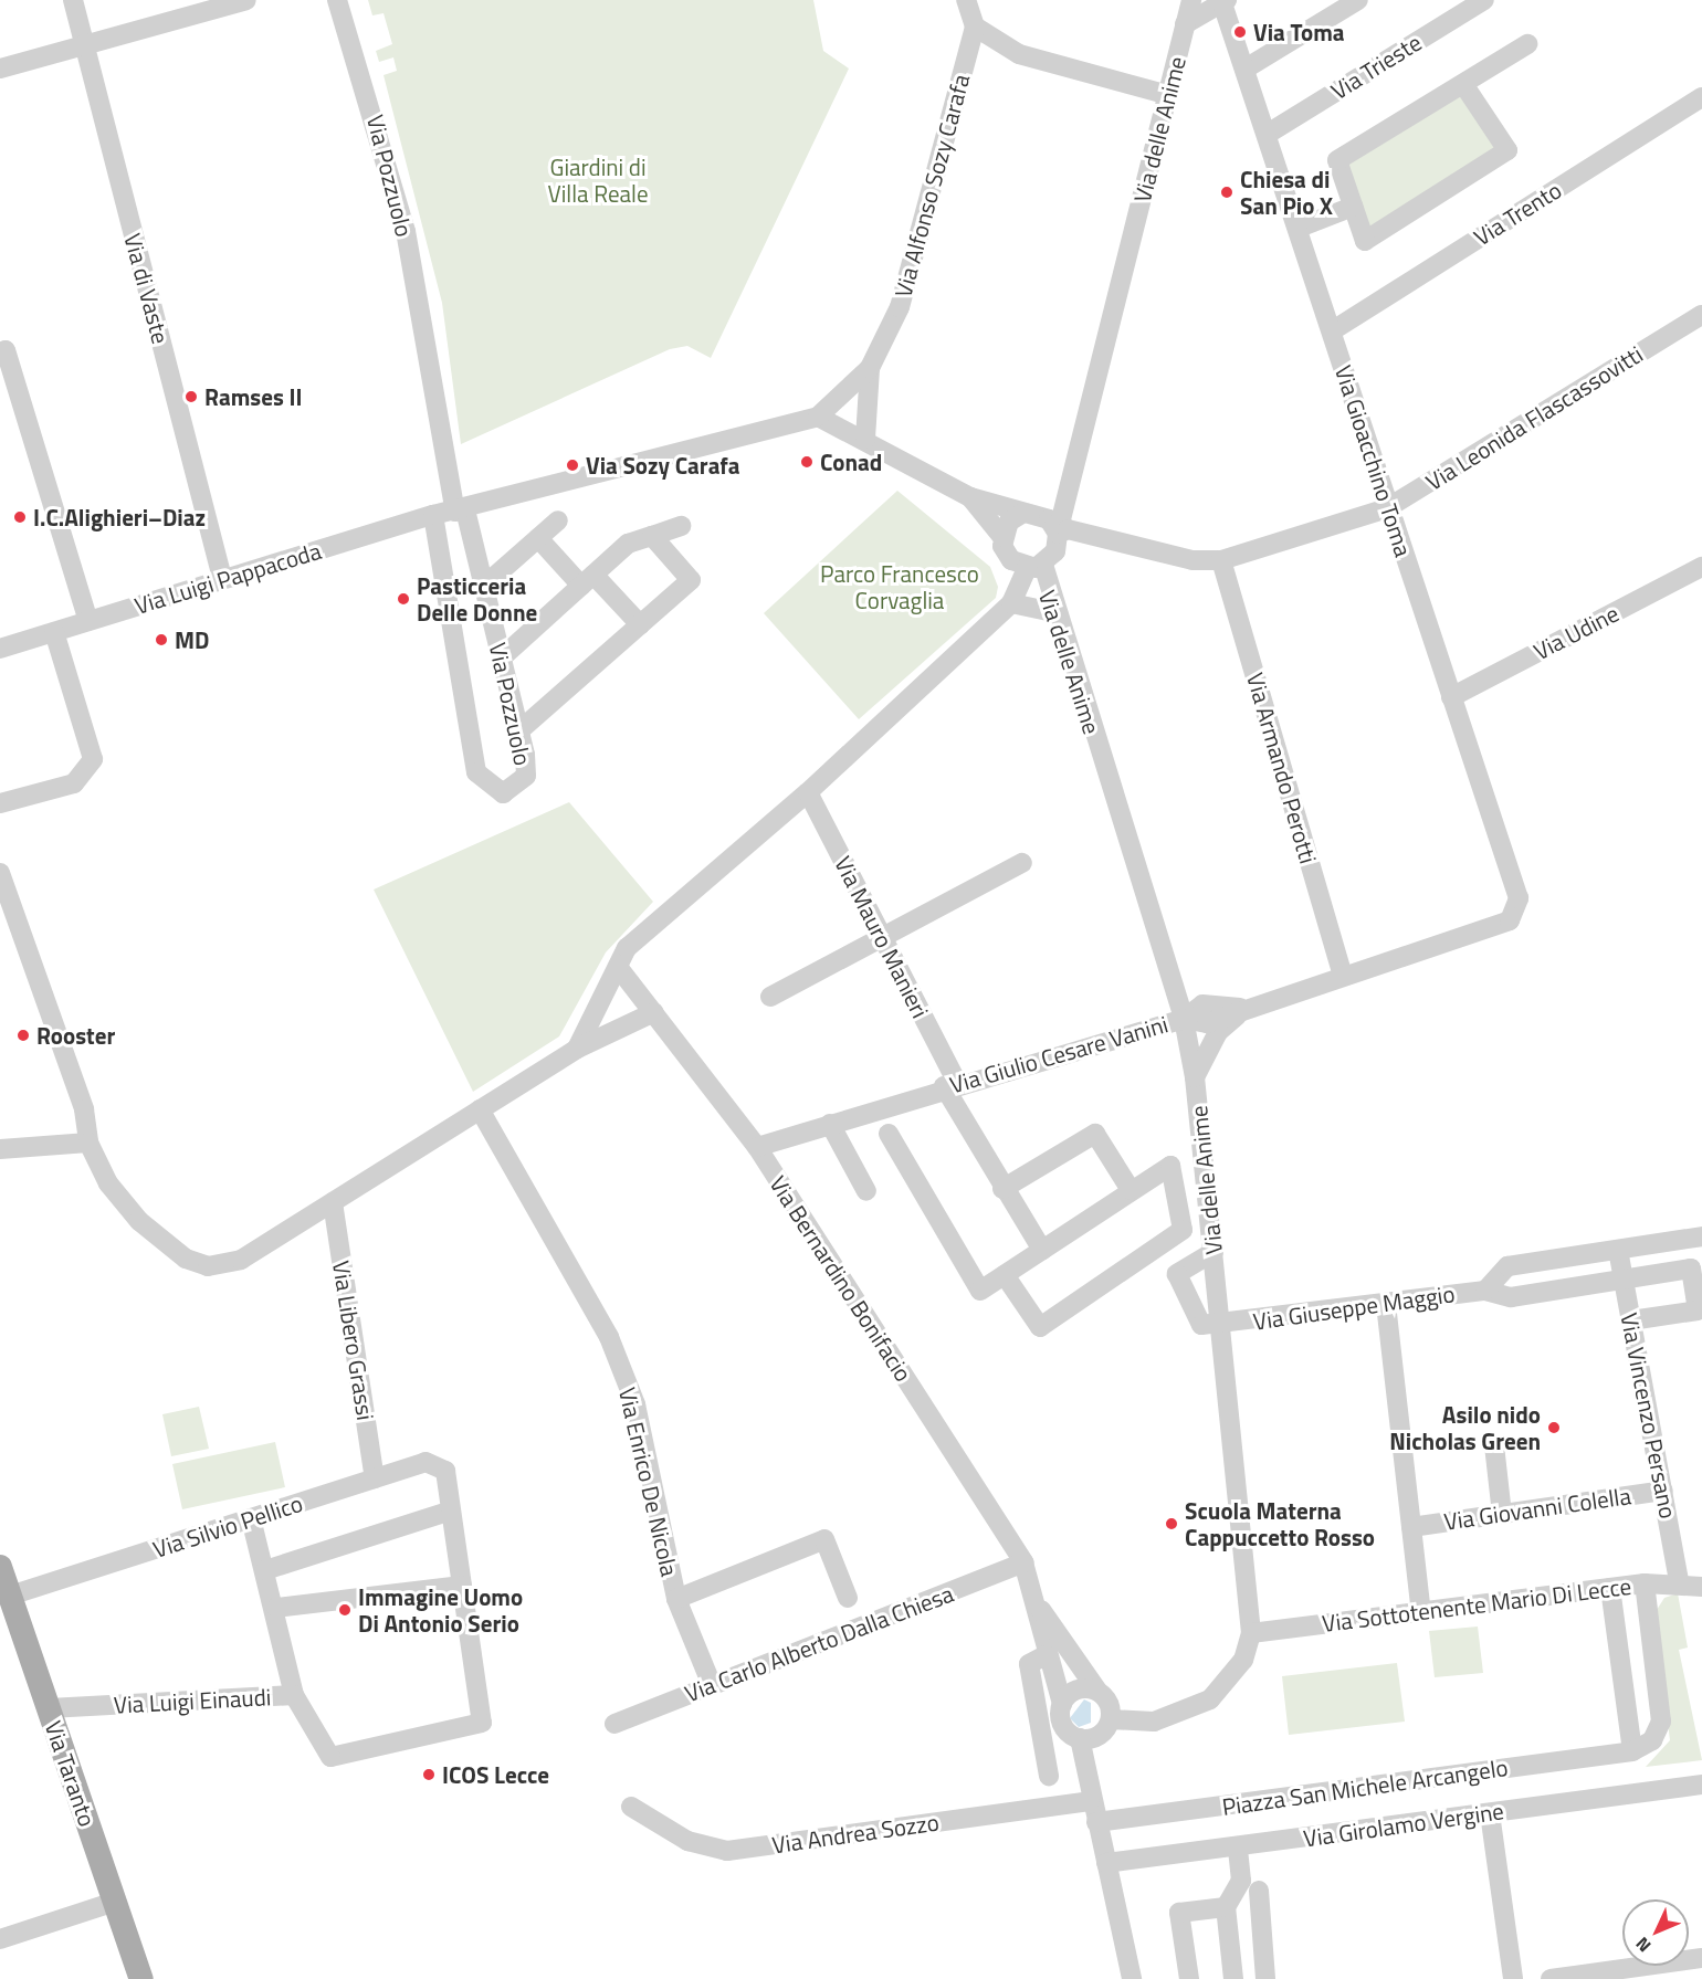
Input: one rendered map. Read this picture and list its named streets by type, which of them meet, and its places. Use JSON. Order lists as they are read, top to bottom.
{
  "streets": {
    "main road": ["Via Taranto"],
    "street": [
      "Via Trieste",
      "Via delle Anime",
      "Via Pozzuolo",
      "Via Alfonso Sozy Carafa",
      "Via Trento",
      "Via di Vaste",
      "Via Leonida Flascassovitti",
      "Via Gioacchino Toma",
      "Via Luigi Pappacoda",
      "Via Udine",
      "Via Armando Perotti",
      "Via Mauro Manieri",
      "Via Giulio Cesare Vanini",
      "Via Bernardino Bonifacio",
      "Via Giuseppe Maggio",
      "Via Libero Grassi",
      "Via Vincenzo Persano",
      "Via Enrico De Nicola",
      "Via Giovanni Colella",
      "Via Silvio Pellico",
      "Via Sottotenente Mario Di Lecce",
      "Via Carlo Alberto Dalla Chiesa",
      "Via Luigi Einaudi",
      "Piazza San Michele Arcangelo",
      "Via Girolamo Vergine",
      "Via Andrea Sozzo"
    ]
  },
  "crossings": [
    ["Via Trieste", "Via Gioacchino Toma"],
    ["Via delle Anime", "Via Leonida Flascassovitti"],
    ["Via delle Anime", "Via Giulio Cesare Vanini"],
    ["Via delle Anime", "Via Bernardino Bonifacio"],
    ["Via delle Anime", "Via Giuseppe Maggio"],
    ["Via delle Anime", "Via Sottotenente Mario Di Lecce"],
    ["Via Pozzuolo", "Via Alfonso Sozy Carafa"],
    ["Via Pozzuolo", "Via Luigi Pappacoda"],
    ["Via Alfonso Sozy Carafa", "Via Luigi Pappacoda"],
    ["Via Trento", "Via Gioacchino Toma"],
    ["Via di Vaste", "Via Luigi Pappacoda"],
    ["Via Leonida Flascassovitti", "Via Gioacchino Toma"],
    ["Via Leonida Flascassovitti", "Via Armando Perotti"],
    ["Via Gioacchino Toma", "Via Udine"],
    ["Via Gioacchino Toma", "Via Giulio Cesare Vanini"],
    ["Via Armando Perotti", "Via Giulio Cesare Vanini"],
    ["Via Mauro Manieri", "Via Giulio Cesare Vanini"],
    ["Via Giulio Cesare Vanini", "Via Bernardino Bonifacio"],
    ["Via Bernardino Bonifacio", "Via Carlo Alberto Dalla Chiesa"],
    ["Via Bernardino Bonifacio", "Piazza San Michele Arcangelo"],
    ["Via Bernardino Bonifacio", "Via Girolamo Vergine"],
    ["Via Bernardino Bonifacio", "Via Andrea Sozzo"],
    ["Via Giuseppe Maggio", "Via Vincenzo Persano"],
    ["Via Libero Grassi", "Via Silvio Pellico"],
    ["Via Vincenzo Persano", "Via Giovanni Colella"],
    ["Via Vincenzo Persano", "Via Sottotenente Mario Di Lecce"],
    ["Via Enrico De Nicola", "Via Carlo Alberto Dalla Chiesa"],
    ["Via Silvio Pellico", "Via Luigi Einaudi"],
    ["Via Silvio Pellico", "Via Taranto"],
    ["Via Luigi Einaudi", "Via Taranto"]
  ],
  "parks": ["Giardini di Villa Reale", "Parco Francesco Corvaglia"],
  "places": [
    "Via Toma",
    "Chiesa di San Pio X",
    "Ramses II",
    "Conad",
    "Via Sozy Carafa",
    "I.C.Alighieri–Diaz",
    "Pasticceria Delle Donne",
    "MD",
    "Rooster",
    "Asilo nido Nicholas Green",
    "Scuola Materna Cappuccetto Rosso",
    "Immagine Uomo Di Antonio Serio",
    "ICOS Lecce"
  ],
  "north": "bottom left"
}
